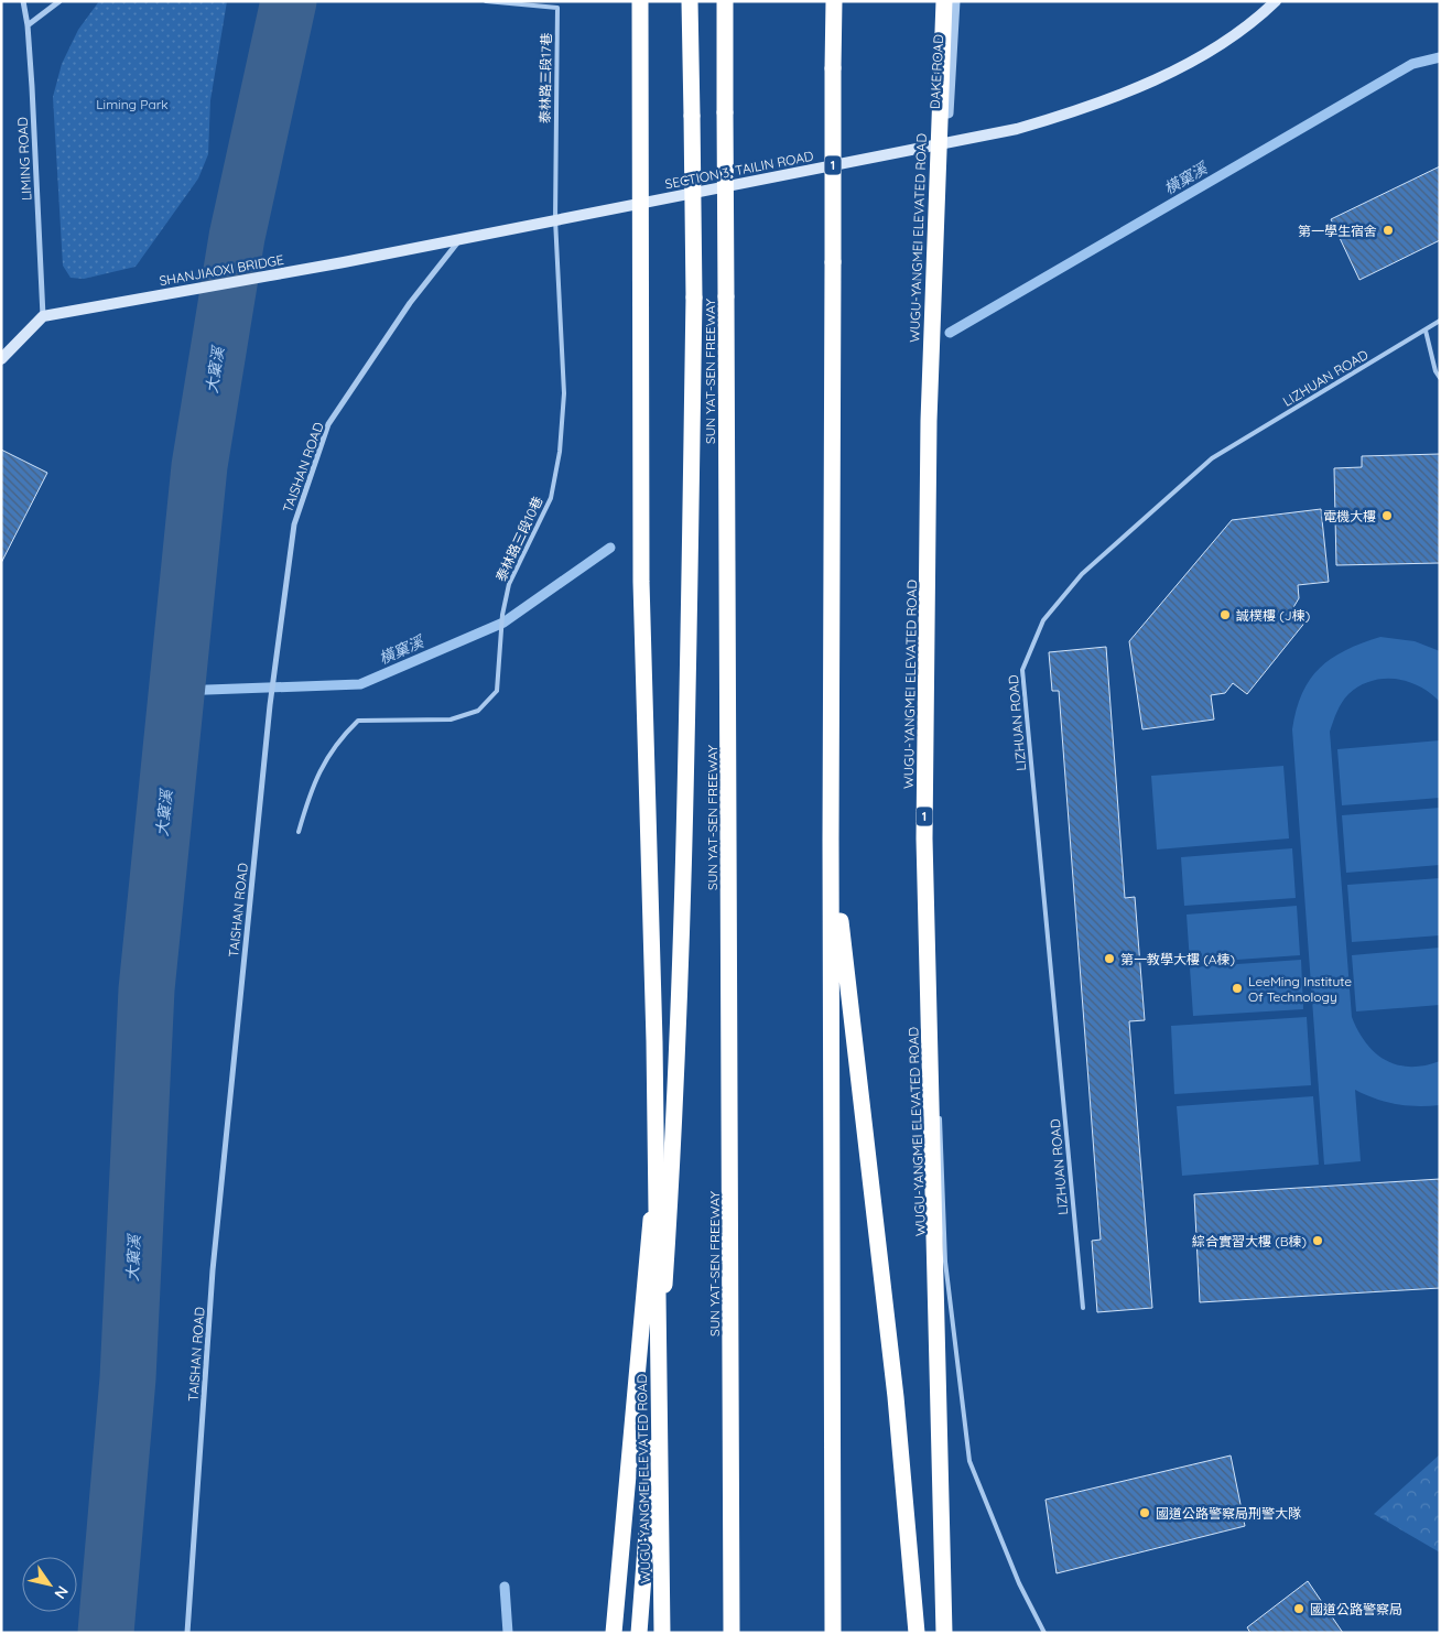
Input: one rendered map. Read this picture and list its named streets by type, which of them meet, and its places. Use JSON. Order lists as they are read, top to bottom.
{
  "streets": {
    "highway": ["1", "WUGU-YANGMEI ELEVATED ROAD", "SUN YAT-SEN FREEWAY"],
    "main road": ["SECTION 3, TAILIN ROAD", "SHANJIAOXI BRIDGE"],
    "street": ["DAKE ROAD", "LIMING ROAD", "TAISHAN ROAD"],
    "lane": ["泰林路三段17巷", "LIZHUAN ROAD", "泰林路三段10巷"]
  },
  "crossings": [
    ["DAKE ROAD", "SECTION 3, TAILIN ROAD"],
    ["泰林路三段17巷", "SECTION 3, TAILIN ROAD"],
    ["泰林路三段17巷", "泰林路三段10巷"],
    ["LIMING ROAD", "SHANJIAOXI BRIDGE"],
    ["SECTION 3, TAILIN ROAD", "SHANJIAOXI BRIDGE"],
    ["SECTION 3, TAILIN ROAD", "TAISHAN ROAD"],
    ["SECTION 3, TAILIN ROAD", "泰林路三段10巷"]
  ],
  "water": ["橫窠溪", "大窠溪"],
  "parks": ["Liming Park"],
  "places": [
    "第一學生宿舍",
    "電機大樓",
    "誠樸樓 (J棟)",
    "第一教學大樓 (A棟)",
    "LeeMing Institute Of Technology",
    "綜合實習大樓 (B棟)",
    "國道公路警察局刑警大隊",
    "國道公路警察局"
  ],
  "north": "bottom right"
}
